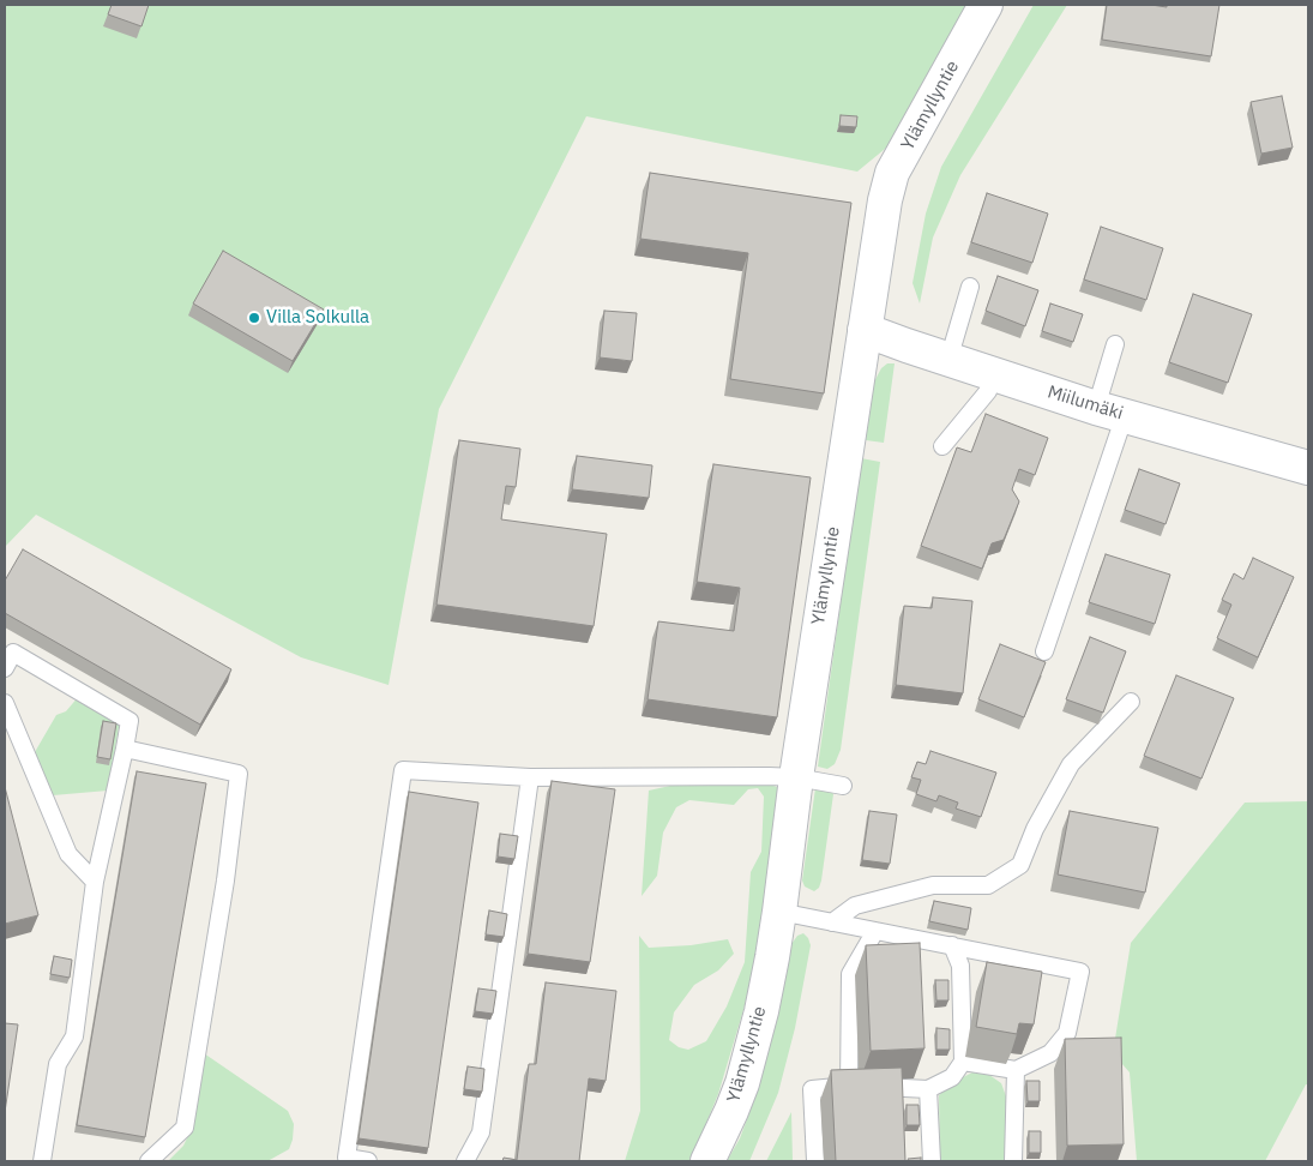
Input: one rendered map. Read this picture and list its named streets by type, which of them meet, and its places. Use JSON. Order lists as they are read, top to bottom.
{
  "streets": {
    "street": ["Ylämyllyntie", "Miilumäki"]
  },
  "crossings": [
    ["Ylämyllyntie", "Miilumäki"]
  ],
  "places": ["Villa Solkulla"]
}
